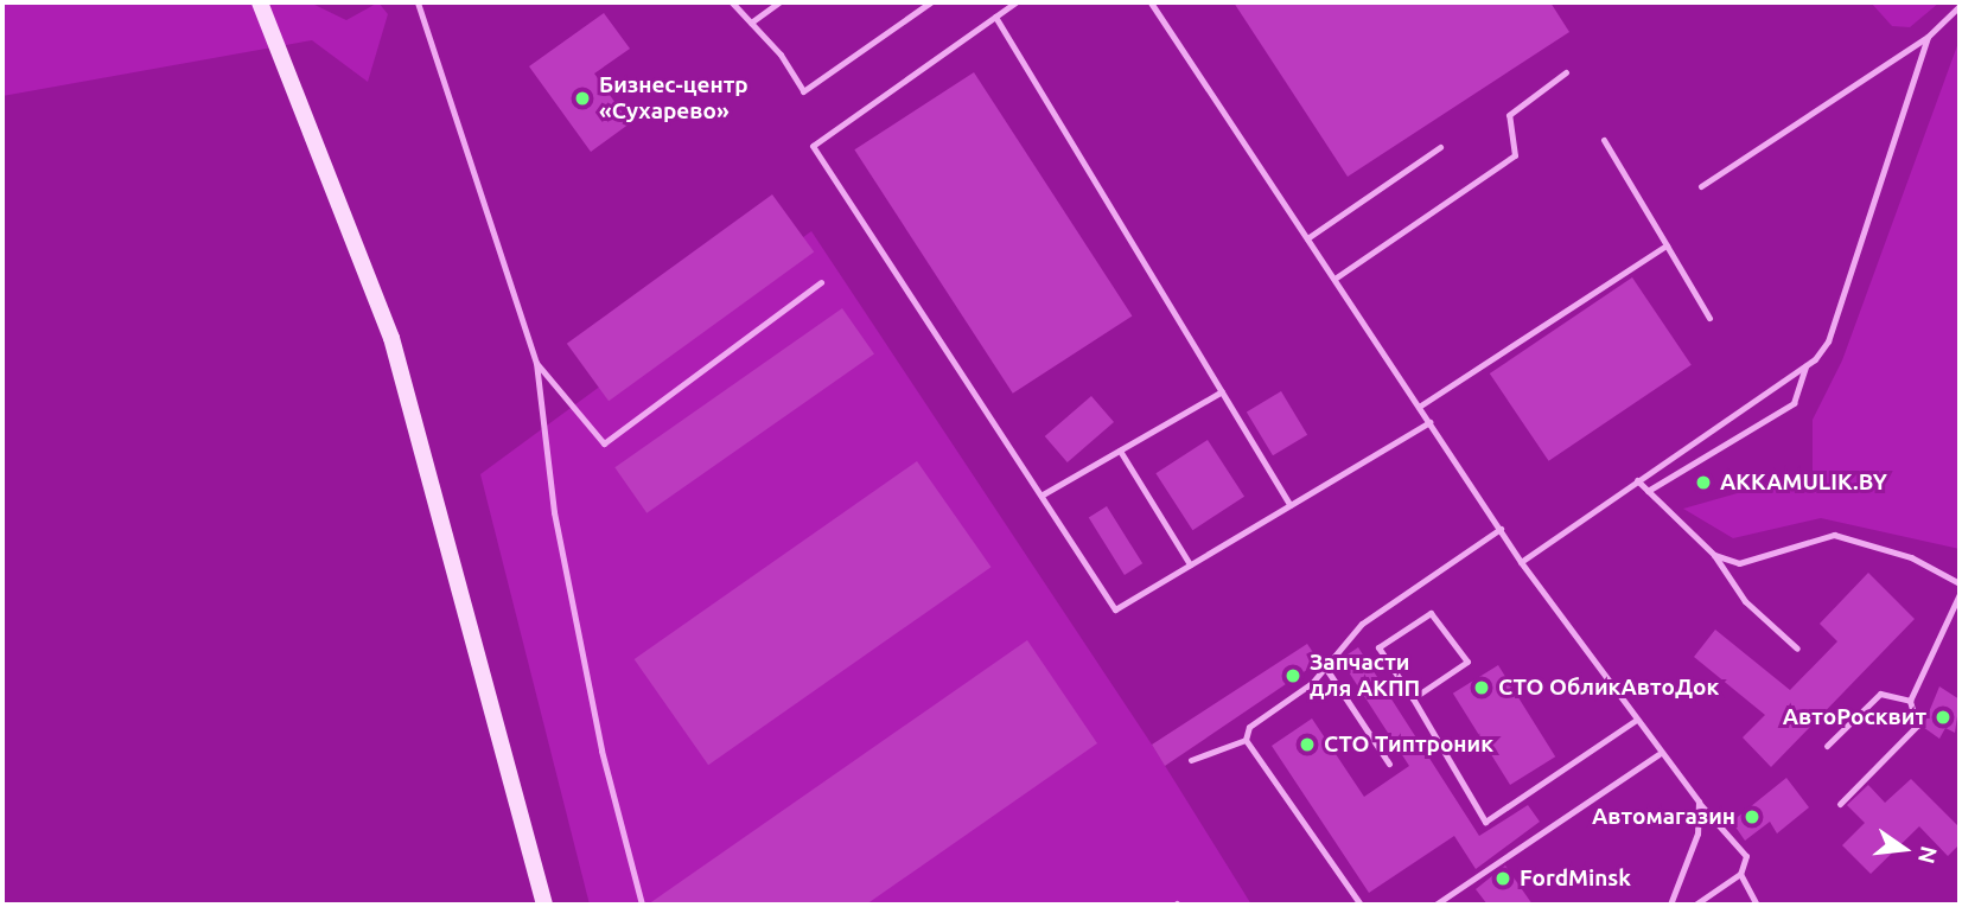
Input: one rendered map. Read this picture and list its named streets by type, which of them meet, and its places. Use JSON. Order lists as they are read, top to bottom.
{
  "places": [
    "Бизнес-центр «Сухарево»",
    "AKKAMULIK.BY",
    "Запчасти для АКПП",
    "СТО ОбликАвтоДок",
    "АвтоРосквит",
    "СТО Типтроник",
    "Автомагазин",
    "FordMinsk"
  ],
  "north": "right"
}
